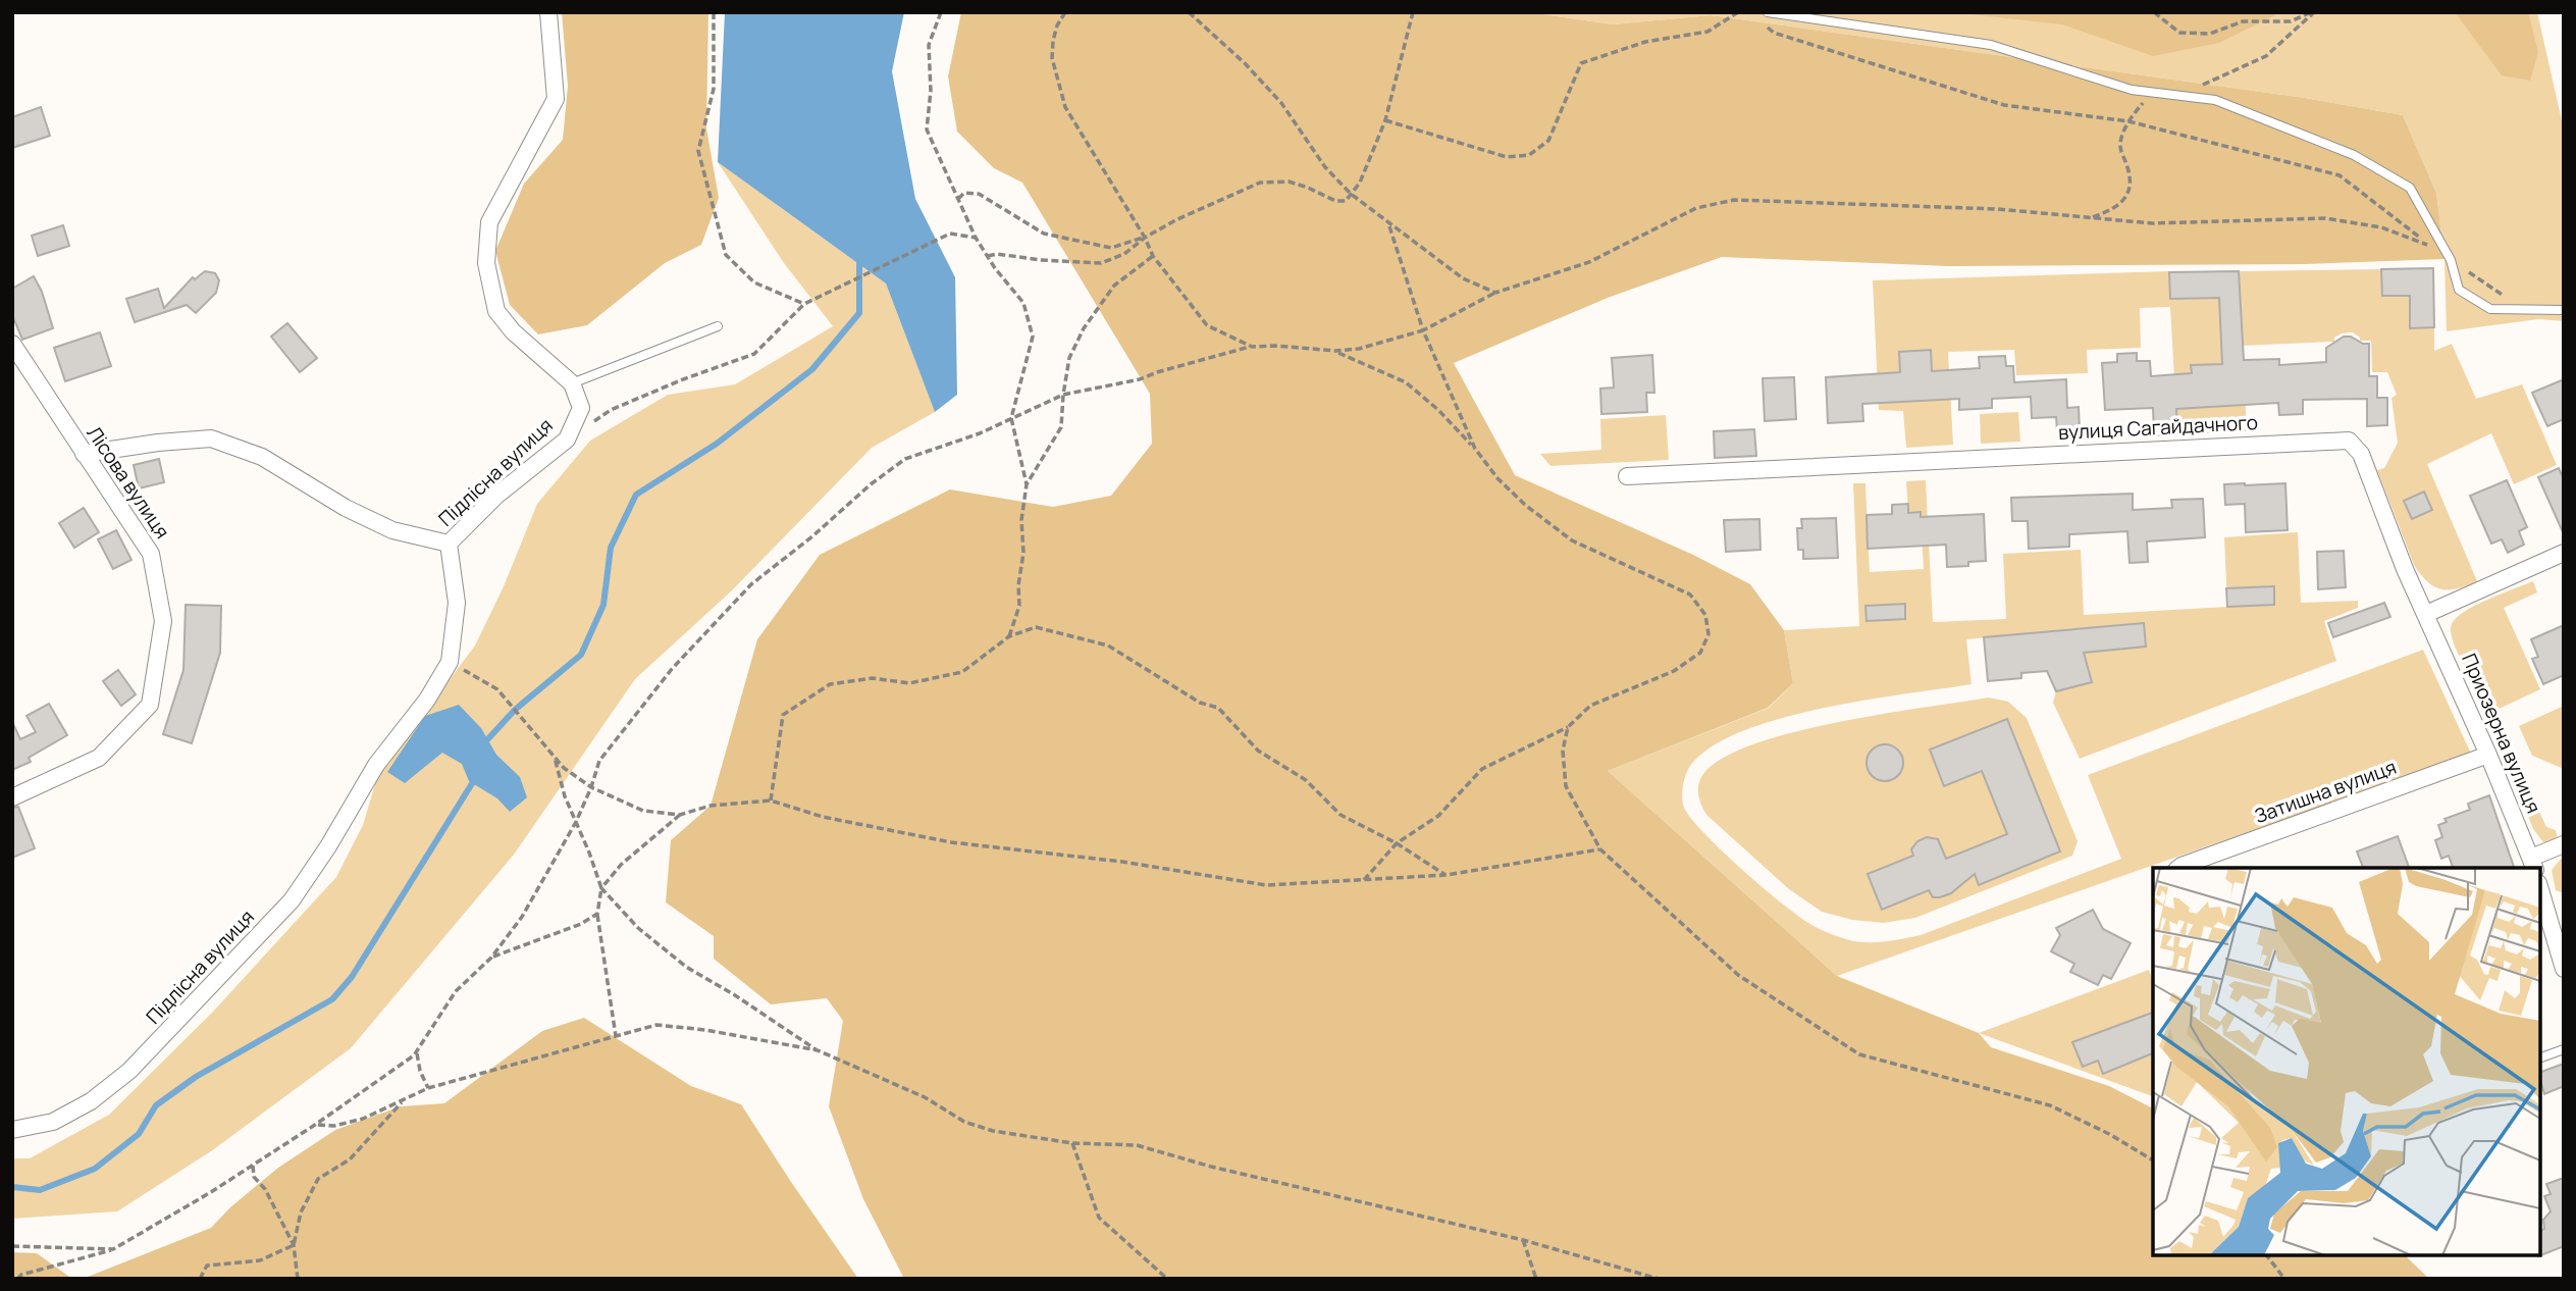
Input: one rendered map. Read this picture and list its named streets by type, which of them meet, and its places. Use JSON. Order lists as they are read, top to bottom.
{
  "streets": {
    "street": [
      "вулиця Сагайдачного",
      "Підлісна вулиця",
      "Лісова вулиця",
      "Приозерна вулиця",
      "Затишна вулиця"
    ]
  },
  "crossings": [
    ["вулиця Сагайдачного", "Приозерна вулиця"],
    ["Приозерна вулиця", "Затишна вулиця"]
  ]
}
